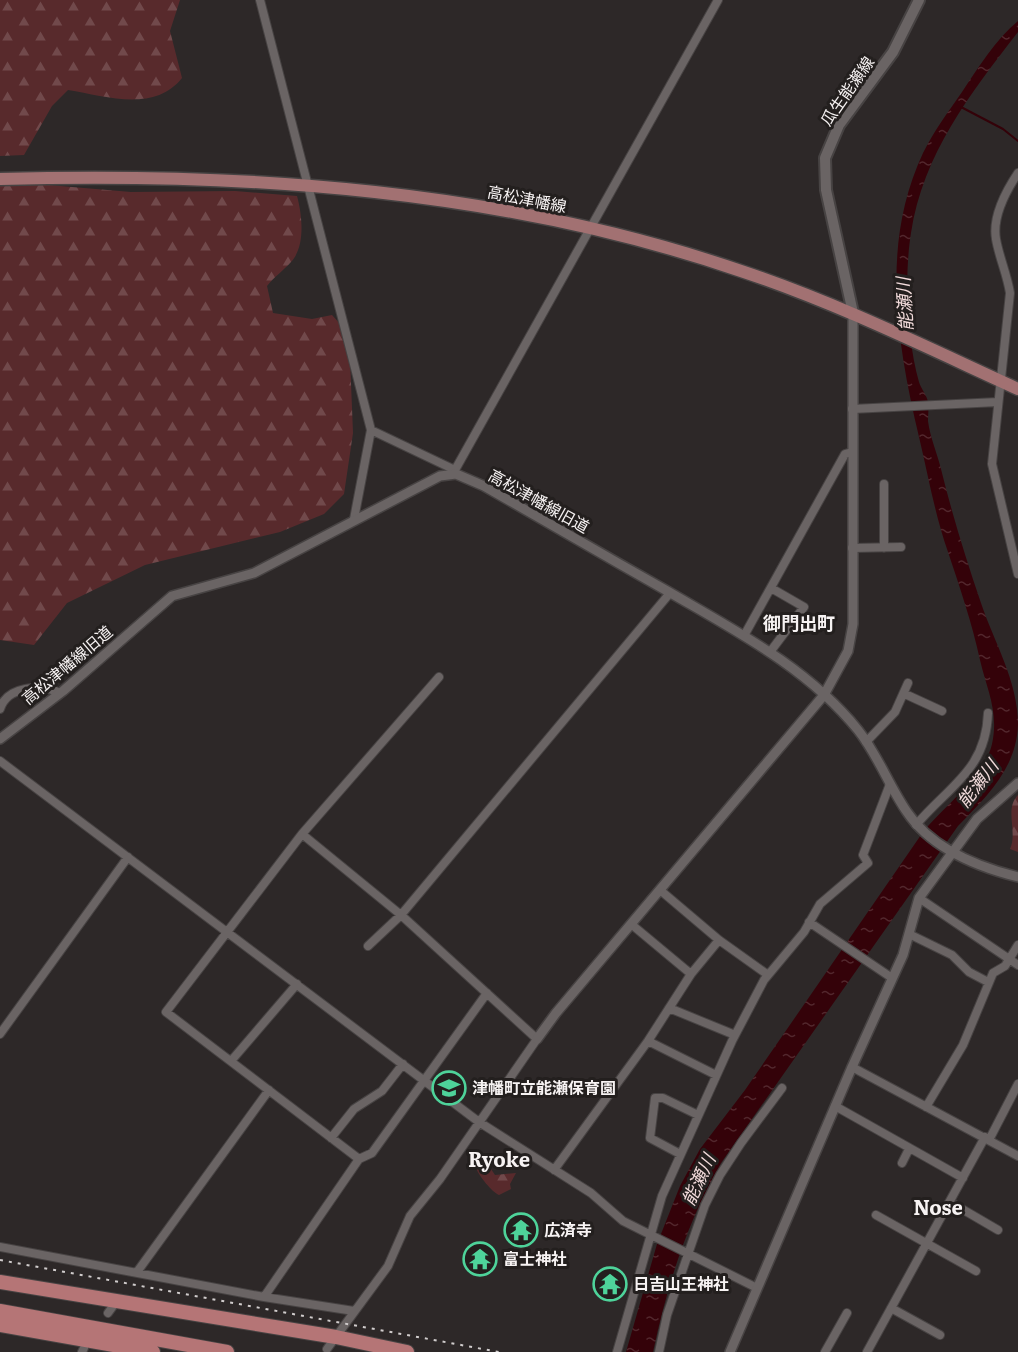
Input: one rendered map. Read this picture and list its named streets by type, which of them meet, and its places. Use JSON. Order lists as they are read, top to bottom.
{
  "streets": {
    "main road": ["瓜生能瀬線", "高松津幡線"],
    "street": ["高松津幡線旧道"]
  },
  "crossings": [
    ["瓜生能瀬線", "高松津幡線"]
  ],
  "districts": ["御門出町", "Ryoke", "Nose"],
  "water": ["能瀬川"],
  "places": {
    "school or university": ["津幡町立能瀬保育園"],
    "temple": ["広済寺", "富士神社", "日吉山王神社"]
  }
}
